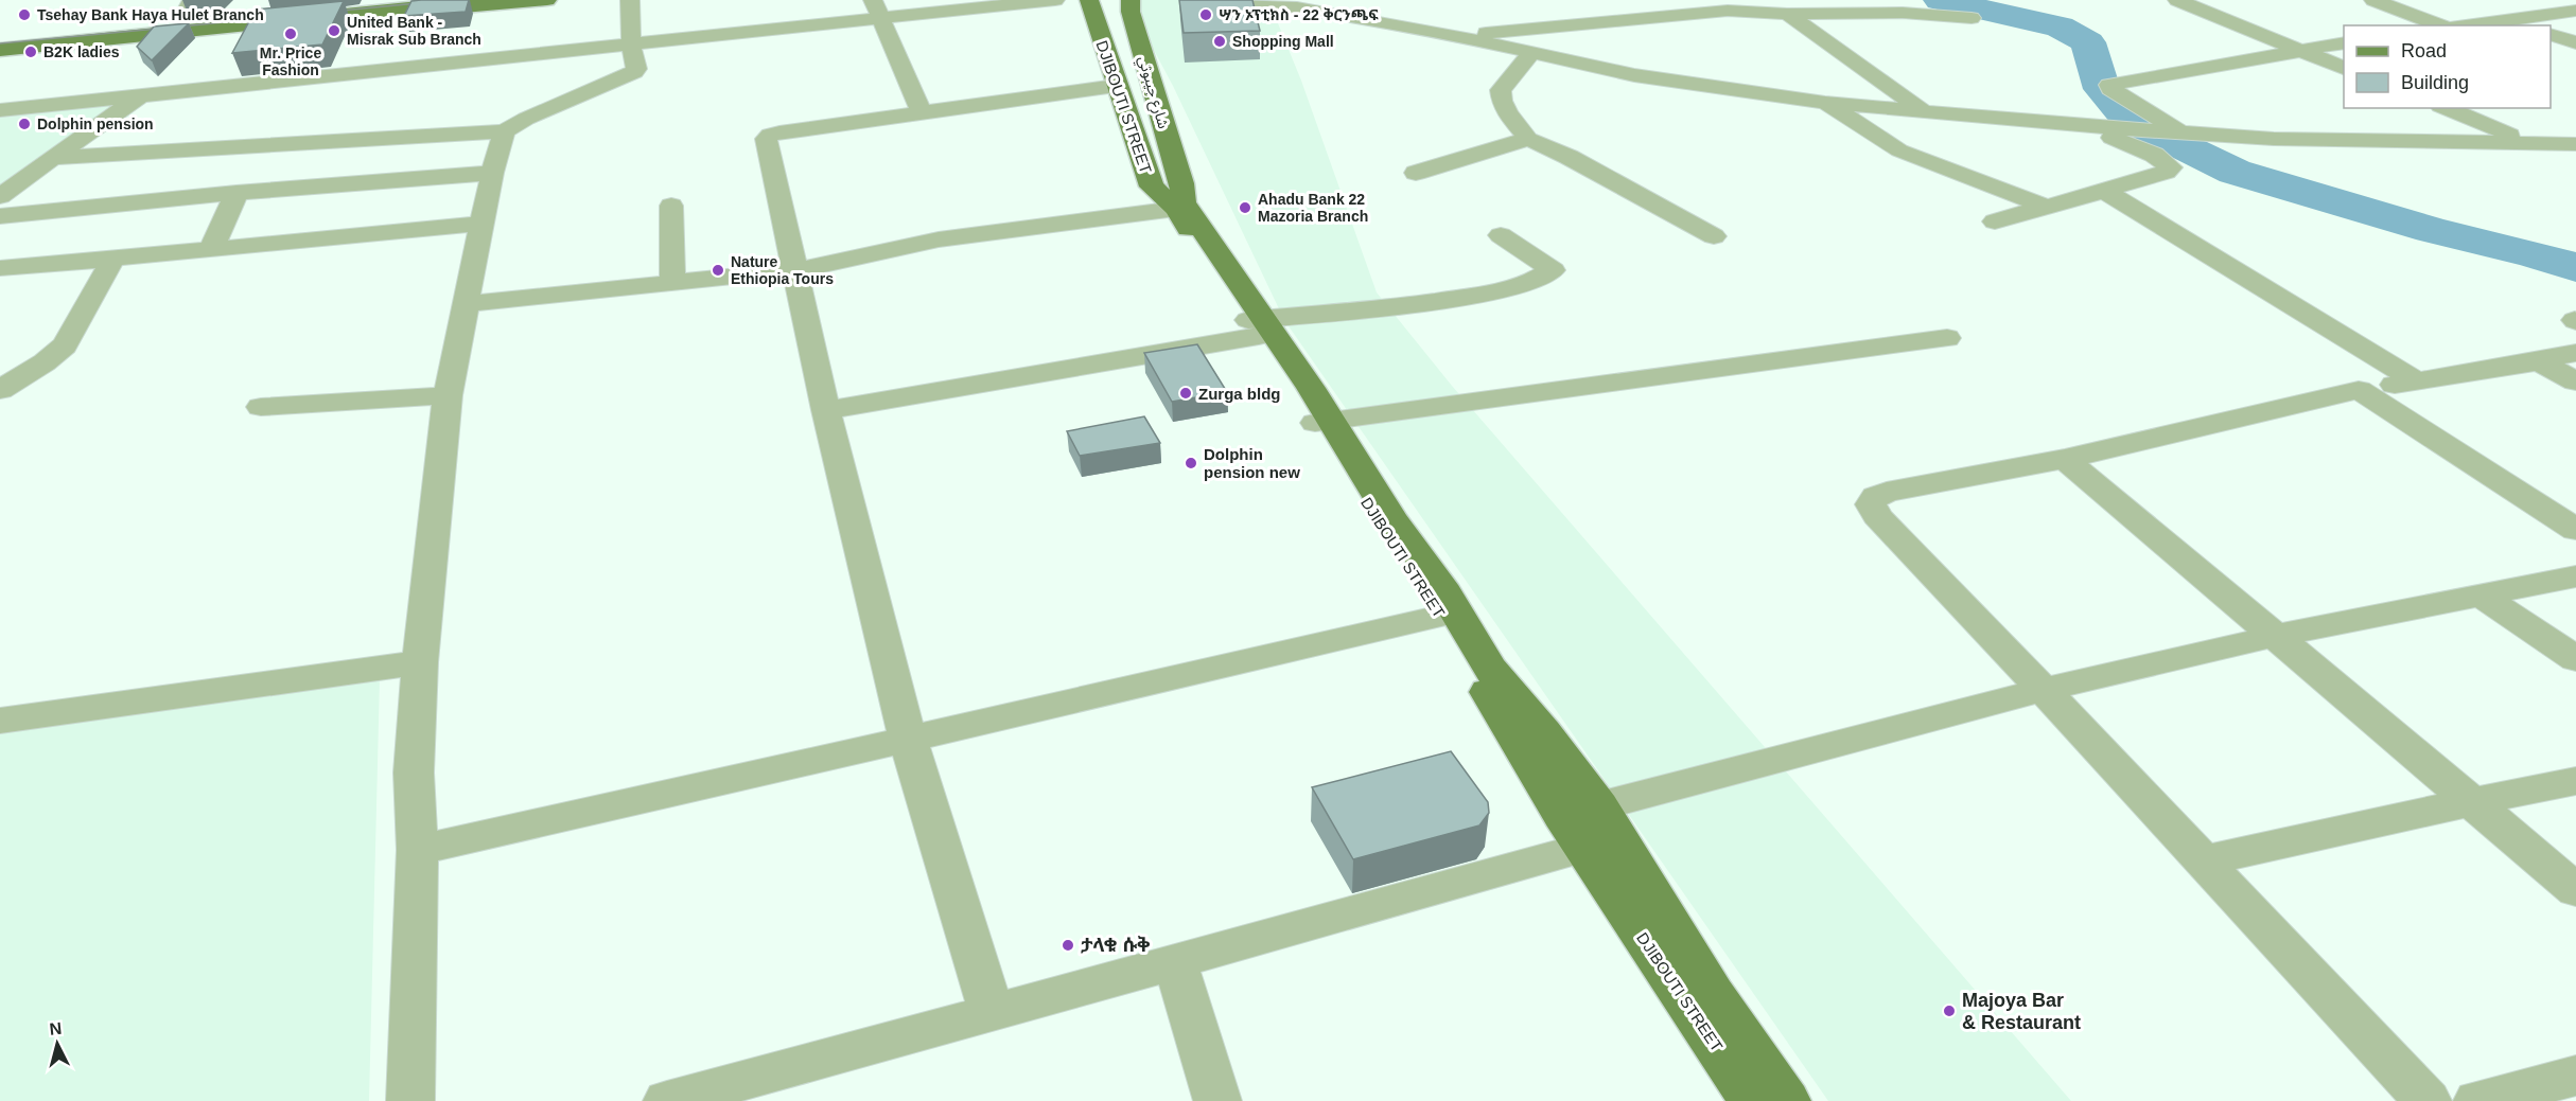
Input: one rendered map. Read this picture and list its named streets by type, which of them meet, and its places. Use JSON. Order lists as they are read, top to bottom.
{
  "streets": {
    "main road": ["شارع جيبوتي", "DJIBOUTI STREET"]
  },
  "crossings": [
    ["شارع جيبوتي", "DJIBOUTI STREET"]
  ],
  "places": [
    "Tsehay Bank Haya Hulet Branch",
    "ሣን ኦፕቲክስ - 22 ቅርንጫፍ",
    "United Bank - Misrak Sub Branch",
    "Mr. Price Fashion",
    "Shopping Mall",
    "B2K ladies",
    "Dolphin pension",
    "Ahadu Bank 22 Mazoria Branch",
    "Nature Ethiopia Tours",
    "Zurga bldg",
    "Dolphin pension new",
    "ታላቁ ሱቅ",
    "Majoya Bar & Restaurant"
  ],
  "legend": ["Road", "Building"],
  "north": "top"
}
